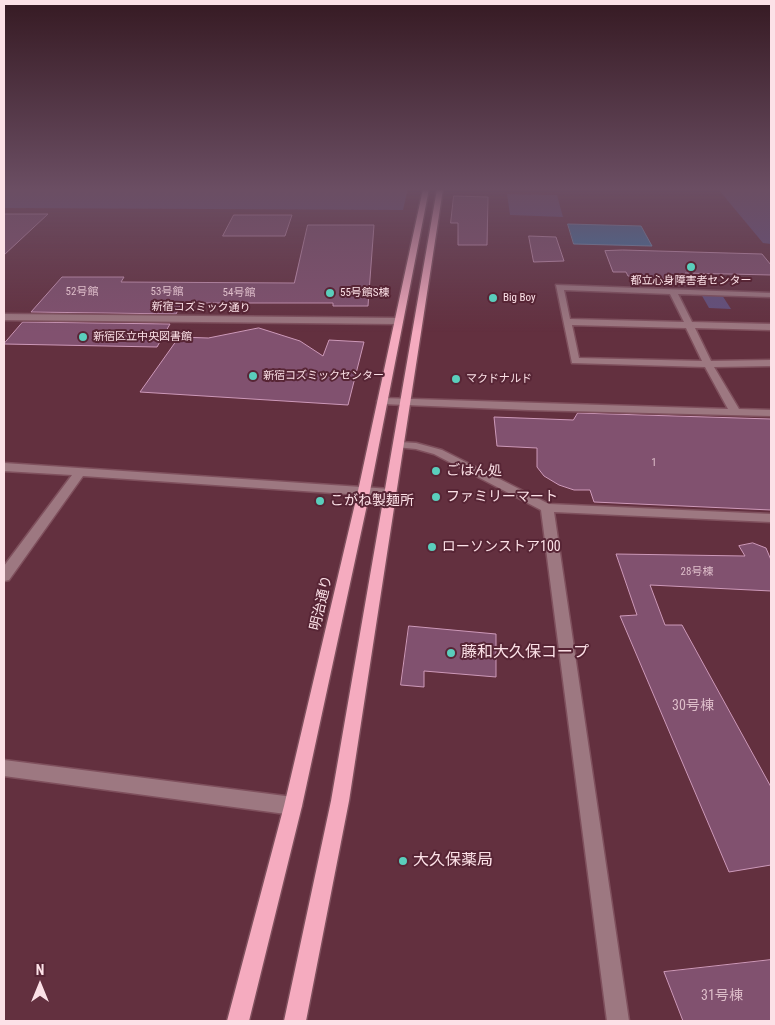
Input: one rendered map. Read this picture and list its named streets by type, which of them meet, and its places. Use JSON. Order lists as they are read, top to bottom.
{
  "streets": {
    "main road": ["明治通り"],
    "street": ["新宿コズミック通り"]
  },
  "crossings": [
    ["新宿コズミック通り", "明治通り"]
  ],
  "places": [
    "都立心身障害者センター",
    "55号館S棟",
    "Big Boy",
    "新宿区立中央図書館",
    "新宿コズミックセンター",
    "マクドナルド",
    "ごはん処",
    "ファミリーマート",
    "こがね製麺所",
    "ローソンストア100",
    "藤和大久保コープ",
    "大久保薬局"
  ],
  "house_numbers": [
    "52号館",
    "53号館",
    "54号館",
    "1",
    "28号棟",
    "30号棟",
    "31号棟"
  ],
  "north": "top"
}
